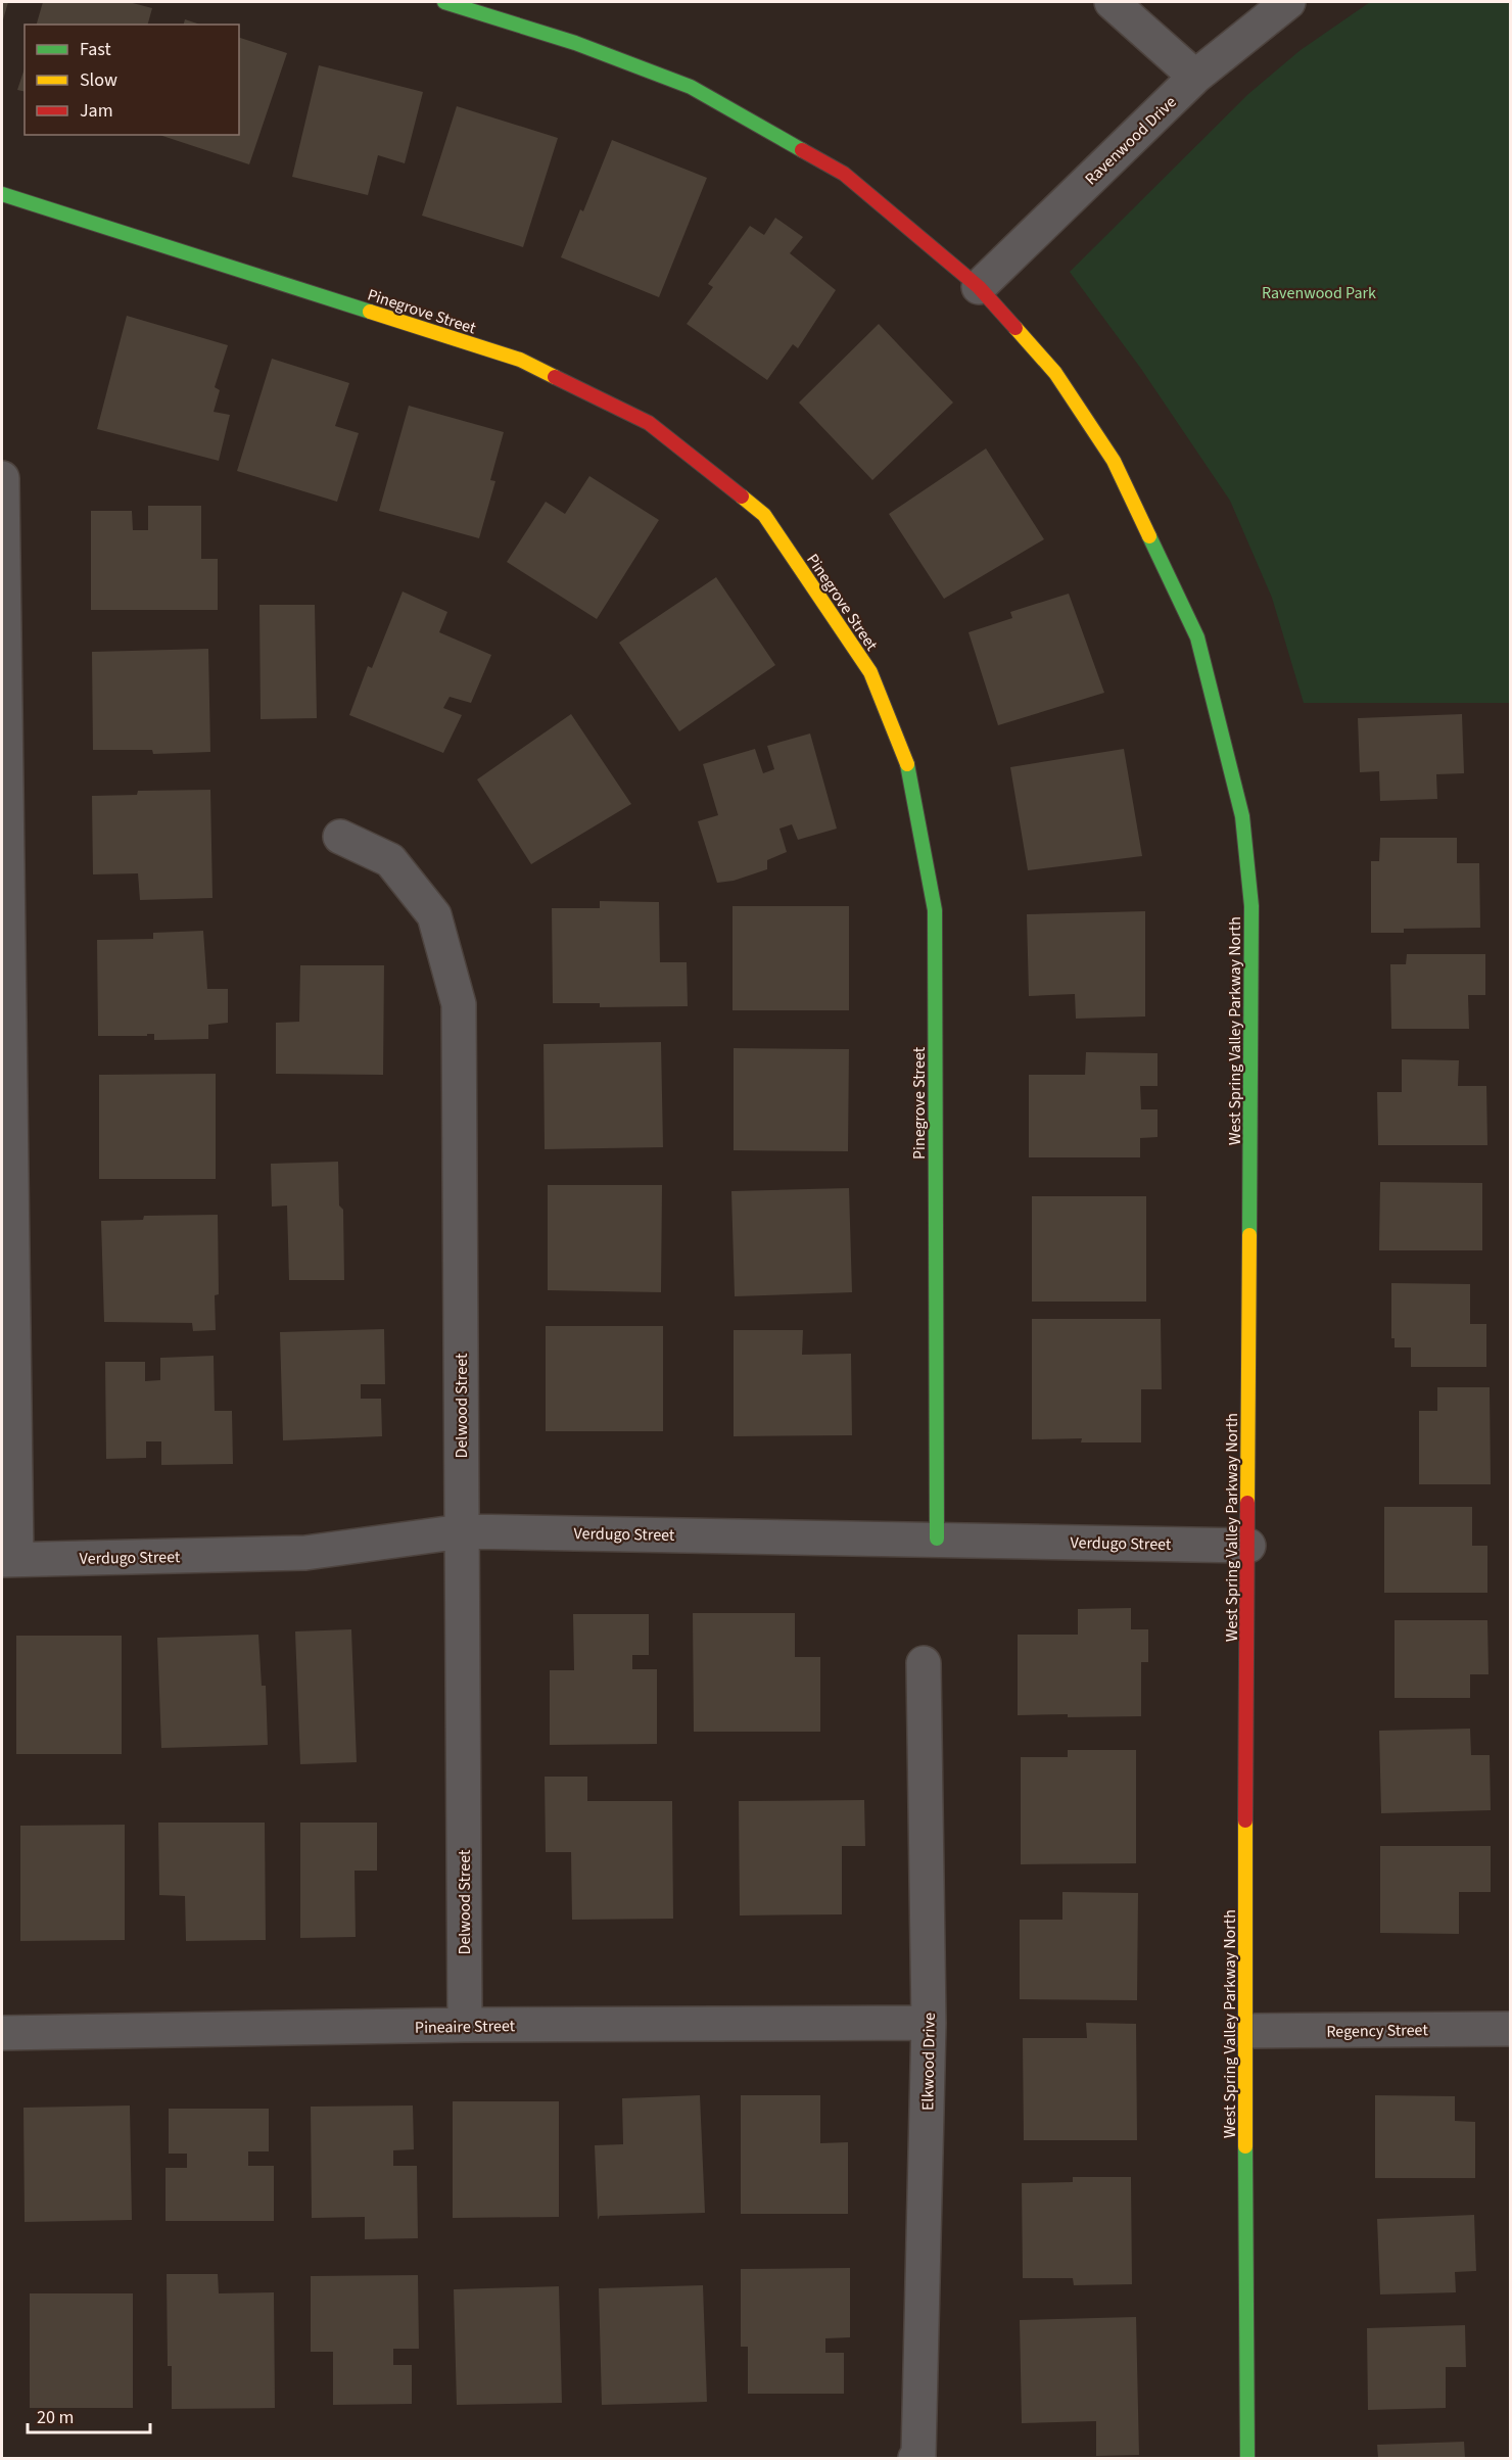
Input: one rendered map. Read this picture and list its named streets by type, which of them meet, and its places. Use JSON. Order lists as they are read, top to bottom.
{
  "streets": {
    "street": [
      "Ravenwood Drive",
      "Pinegrove Street",
      "West Spring Valley Parkway North",
      "Delwood Street",
      "Verdugo Street",
      "Pineaire Street",
      "Regency Street",
      "Elkwood Drive"
    ]
  },
  "crossings": [
    ["Ravenwood Drive", "West Spring Valley Parkway North"],
    ["Pinegrove Street", "Verdugo Street"],
    ["West Spring Valley Parkway North", "Verdugo Street"],
    ["West Spring Valley Parkway North", "Regency Street"],
    ["Delwood Street", "Verdugo Street"],
    ["Delwood Street", "Pineaire Street"],
    ["Pineaire Street", "Elkwood Drive"]
  ],
  "parks": ["Ravenwood Park"],
  "legend": ["Fast", "Slow", "Jam"],
  "scale_bar": "20 m"
}
